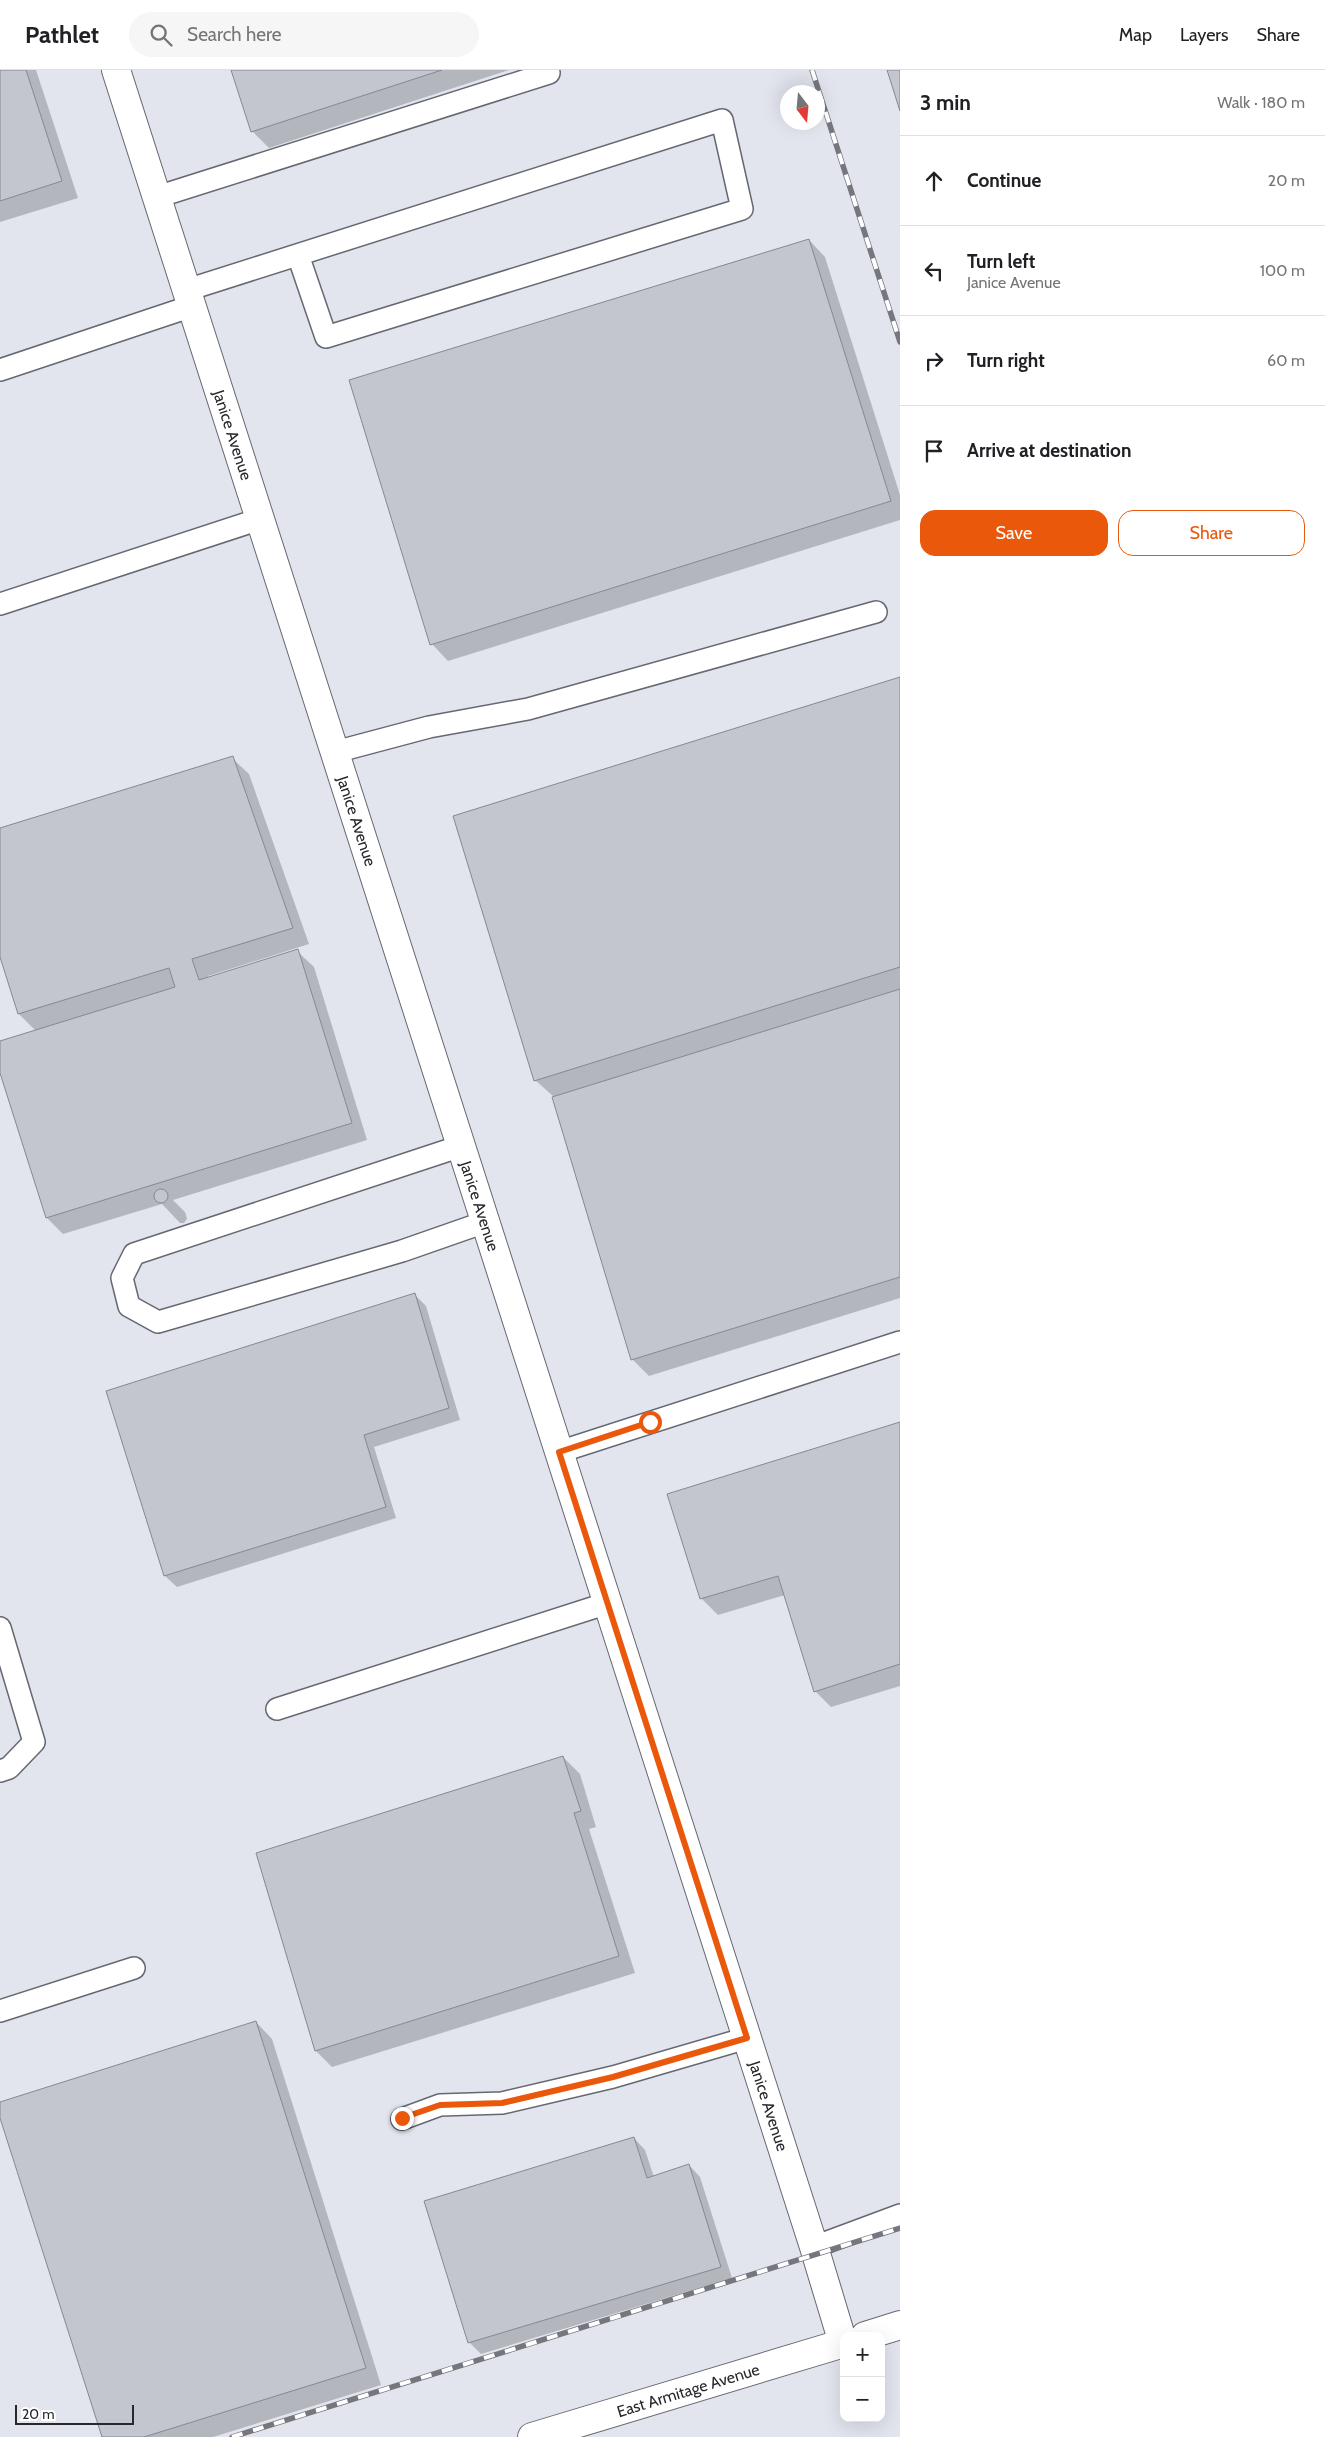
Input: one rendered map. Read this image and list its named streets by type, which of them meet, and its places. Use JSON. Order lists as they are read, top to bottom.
{
  "streets": {
    "street": ["Janice Avenue", "East Armitage Avenue"]
  },
  "scale_bar": "20 m",
  "north": "bottom",
  "page": {
    "header": "Pathlet",
    "search": "Search here",
    "nav": ["Map", "Layers", "Share"],
    "heading": ["3 min", "Walk · 180 m"],
    "list": [
      ["Continue", "20 m"],
      ["Turn left", "Janice Avenue", "100 m"],
      ["Turn right", "60 m"],
      "Arrive at destination"
    ],
    "buttons": ["Save", "Share"],
    "map_buttons": ["+", "−"],
    "scale": "20 m"
  }
}
